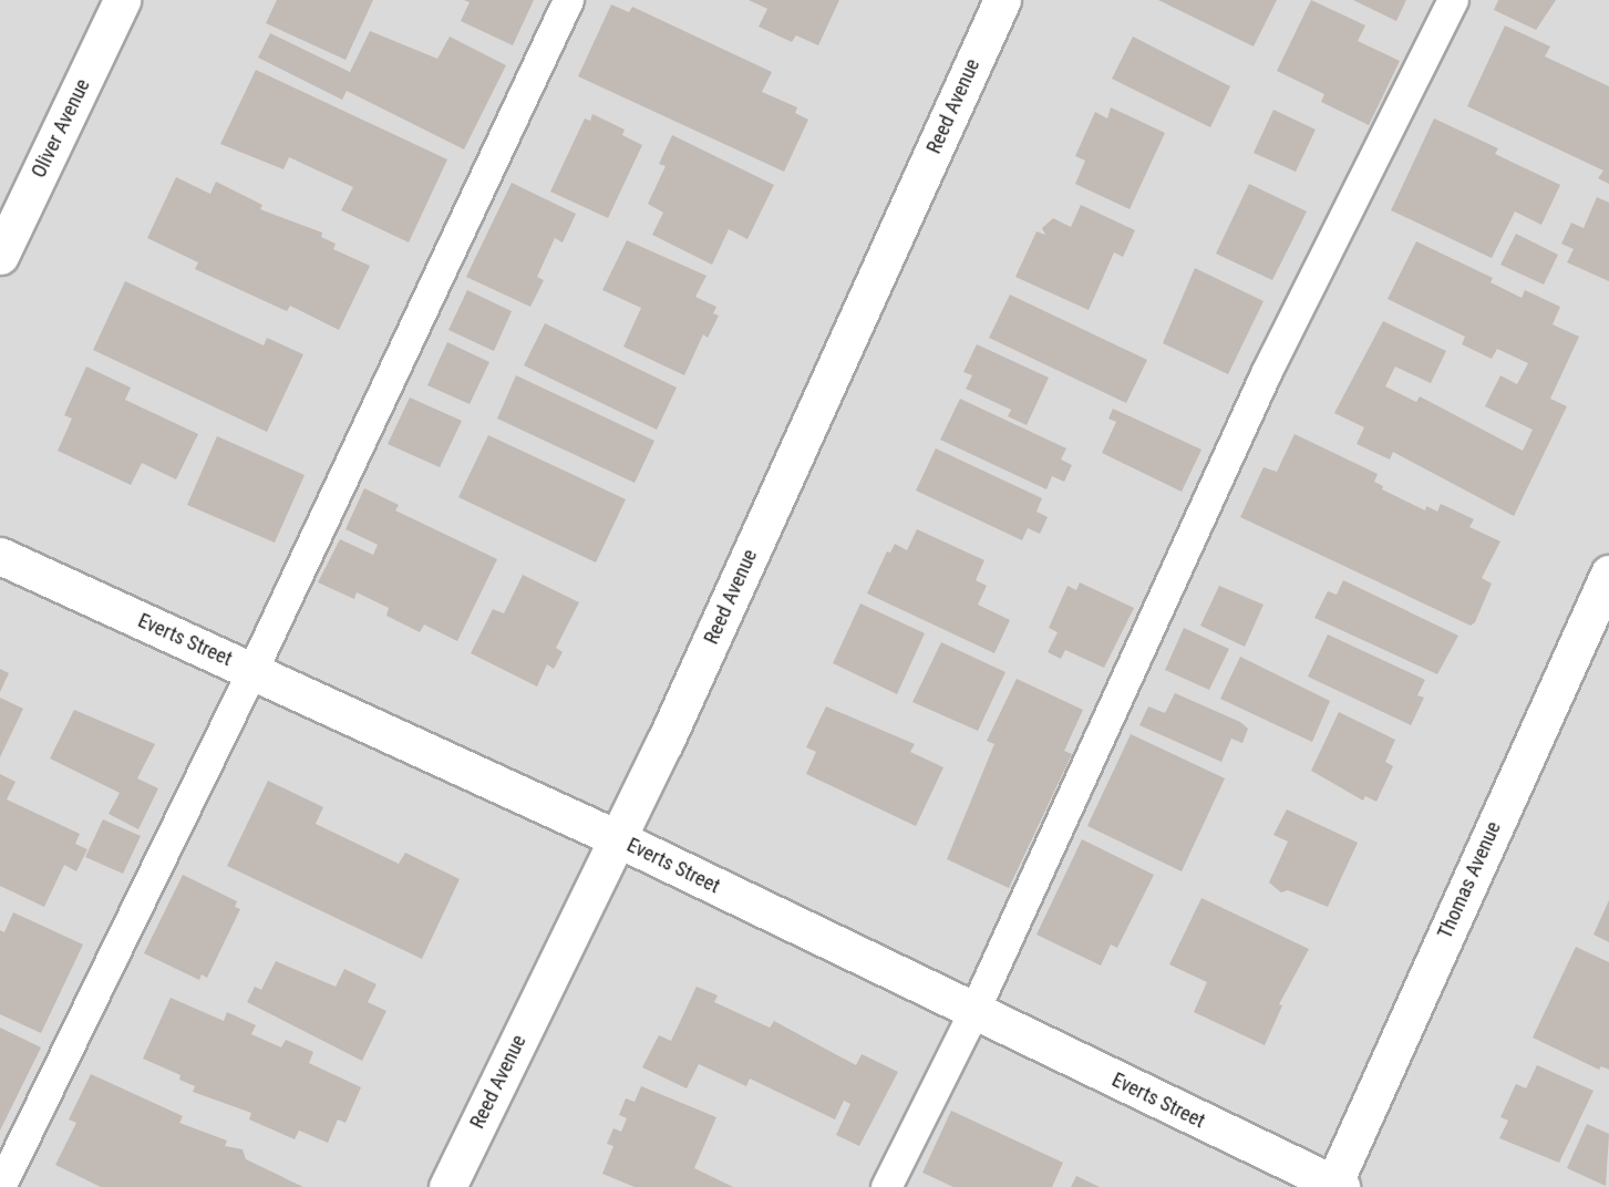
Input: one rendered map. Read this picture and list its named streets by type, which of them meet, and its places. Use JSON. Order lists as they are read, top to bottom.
{
  "streets": {
    "street": [
      "Reed Avenue",
      "Oliver Avenue",
      "Everts Street",
      "Thomas Avenue"
    ]
  },
  "crossings": [
    ["Reed Avenue", "Everts Street"],
    ["Everts Street", "Thomas Avenue"]
  ]
}
